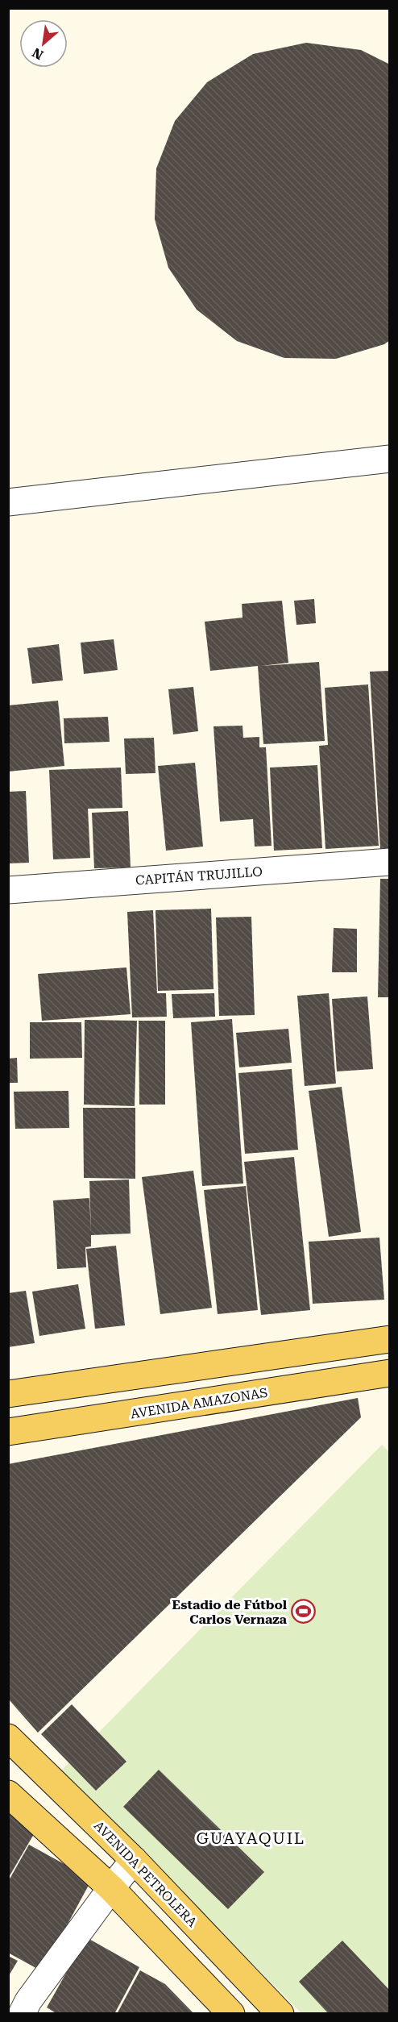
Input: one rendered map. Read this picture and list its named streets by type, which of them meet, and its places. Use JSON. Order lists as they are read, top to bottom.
{
  "streets": {
    "main road": ["AVENIDA AMAZONAS", "AVENIDA PETROLERA"],
    "street": ["CAPITÁN TRUJILLO"]
  },
  "districts": ["GUAYAQUIL"],
  "places": {
    "sports": ["Estadio de Fútbol Carlos Vernaza"]
  },
  "north": "bottom left"
}
